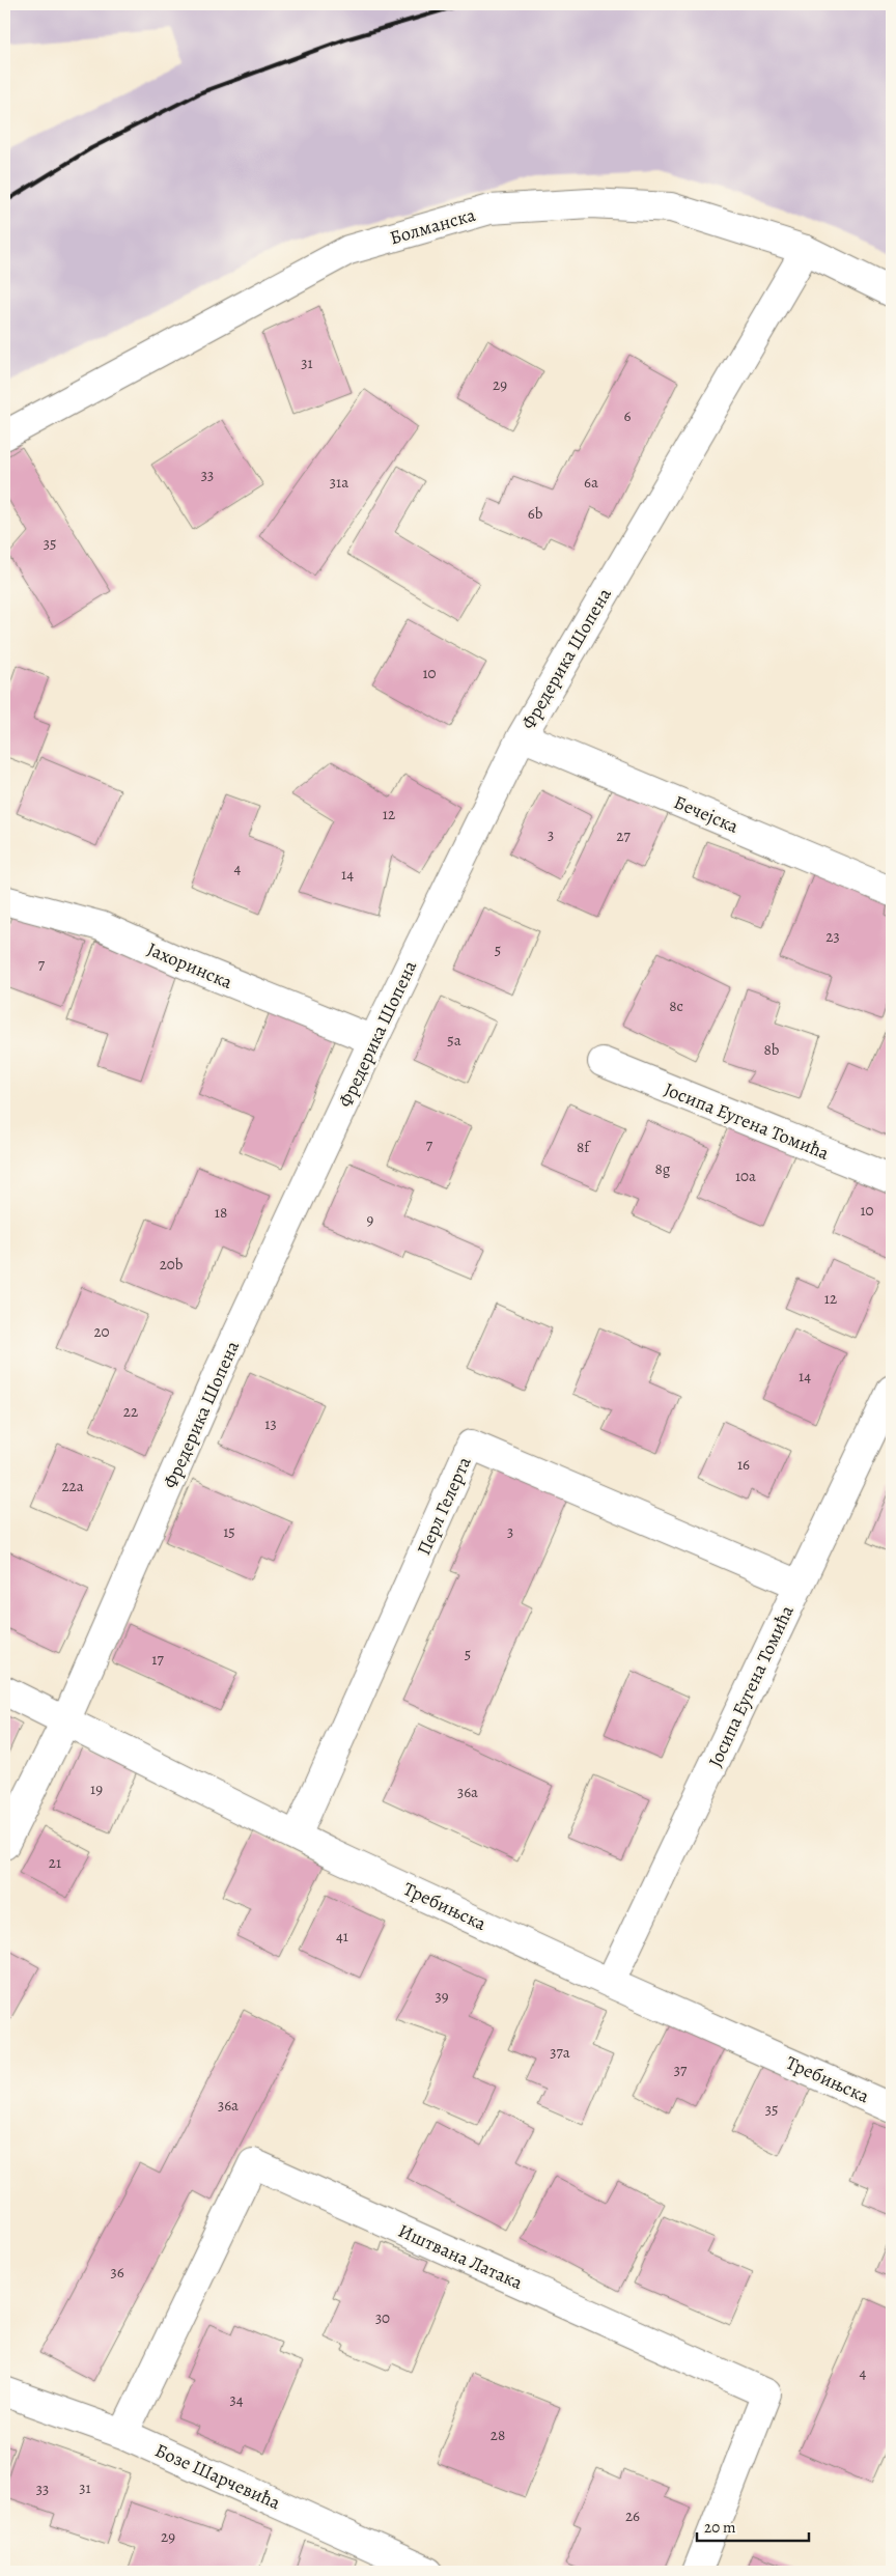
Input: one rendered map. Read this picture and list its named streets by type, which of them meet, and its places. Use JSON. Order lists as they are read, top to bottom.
{
  "streets": {
    "street": [
      "Болманска",
      "Фредерика Шопена",
      "Бечејска",
      "Јахоринска",
      "Јосипа Еугена Томића",
      "Перл Гелерта",
      "Требињска",
      "Иштвана Латака",
      "Бозе Шарчевића"
    ]
  },
  "crossings": [
    ["Болманска", "Фредерика Шопена"],
    ["Фредерика Шопена", "Бечејска"],
    ["Фредерика Шопена", "Јахоринска"],
    ["Фредерика Шопена", "Требињска"],
    ["Јосипа Еугена Томића", "Перл Гелерта"],
    ["Јосипа Еугена Томића", "Требињска"],
    ["Перл Гелерта", "Требињска"],
    ["Иштвана Латака", "Бозе Шарчевића"]
  ],
  "house_numbers": [
    "31",
    "29",
    "6",
    "33",
    "31a",
    "6a",
    "6b",
    "35",
    "10",
    "12",
    "3",
    "27",
    "4",
    "14",
    "23",
    "5",
    "7",
    "8c",
    "5a",
    "8b",
    "7",
    "8f",
    "8g",
    "10a",
    "10",
    "18",
    "9",
    "20b",
    "12",
    "20",
    "14",
    "22",
    "13",
    "16",
    "22a",
    "15",
    "3",
    "5",
    "17",
    "19",
    "36a",
    "21",
    "41",
    "39",
    "37a",
    "37",
    "36a",
    "35",
    "36",
    "30",
    "4",
    "34",
    "28",
    "31",
    "33",
    "26",
    "29"
  ],
  "scale_bar": "20 m"
}
